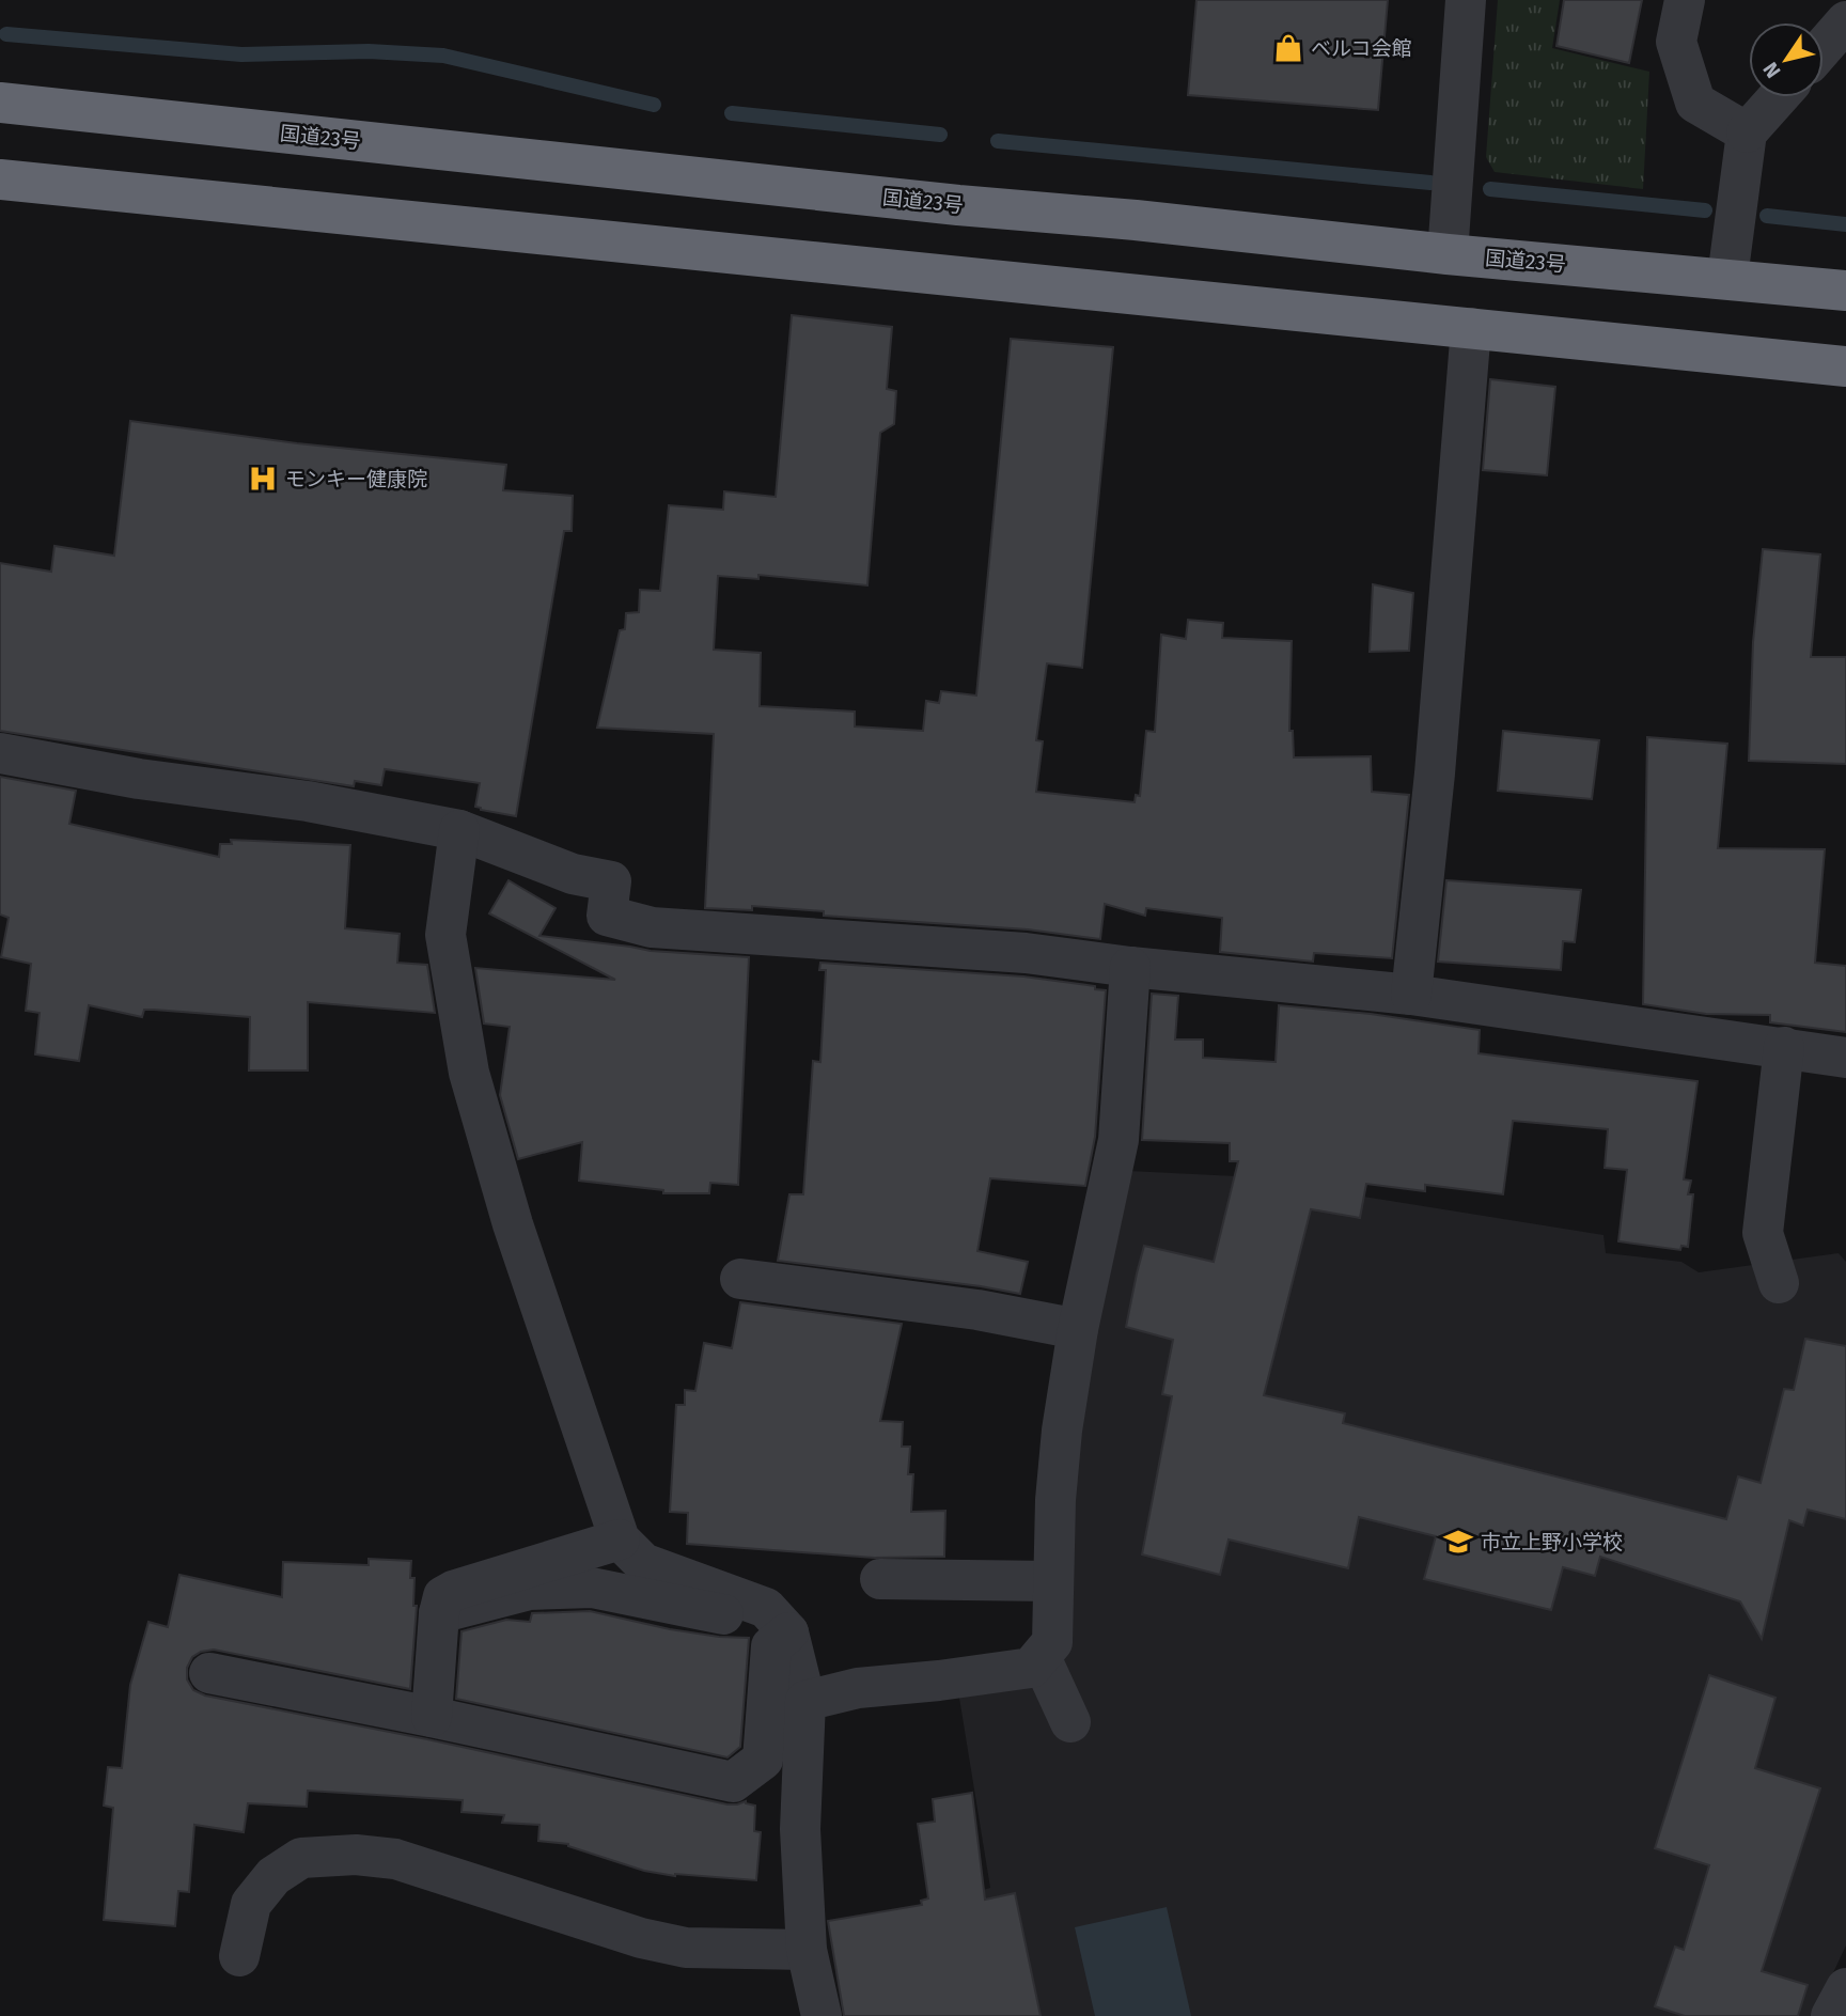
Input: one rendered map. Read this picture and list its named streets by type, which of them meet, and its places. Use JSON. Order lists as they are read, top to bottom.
{
  "streets": {
    "highway": ["国道23号"]
  },
  "places": {
    "shop": ["ベルコ会館"],
    "hospital": ["モンキー健康院"],
    "school or university": ["市立上野小学校"]
  },
  "north": "bottom left"
}
